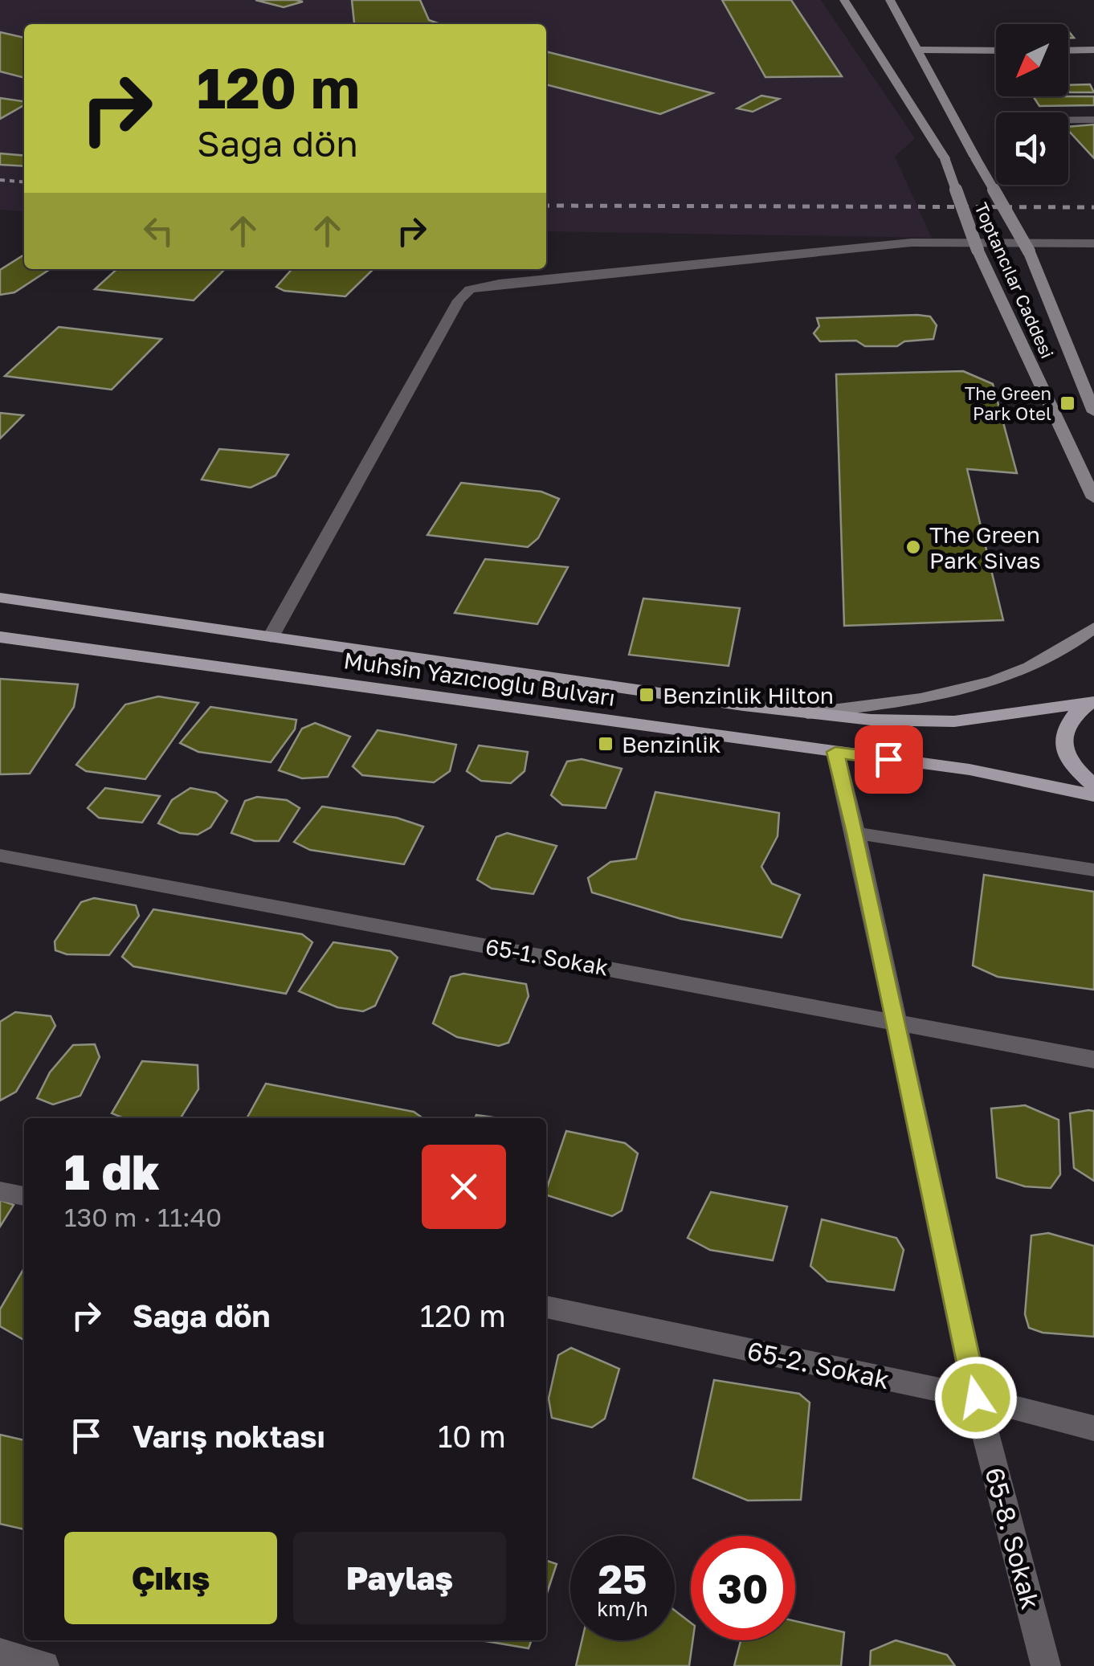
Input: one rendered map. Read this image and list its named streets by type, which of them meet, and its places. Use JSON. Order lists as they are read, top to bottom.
{
  "streets": {
    "main road": ["Muhsin Yazıcıoğlu Bulvarı"],
    "street": [
      "Toptancılar Caddesi",
      "65-1. Sokak",
      "65-2. Sokak",
      "65-8. Sokak"
    ]
  },
  "crossings": [
    ["Muhsin Yazıcıoğlu Bulvarı", "65-8. Sokak"],
    ["65-1. Sokak", "65-8. Sokak"],
    ["65-2. Sokak", "65-8. Sokak"]
  ],
  "places": {
    "transit": ["The Green Park Otel", "Benzinlik Hilton", "Benzinlik"],
    "other": ["The Green Park Sivas"]
  },
  "north": "bottom left",
  "page": {
    "turn": ["120 m", "Sağa dön"],
    "heading": ["1 dk", "130 m · 11:40"],
    "list": [
      {
        "name": "Sağa dön",
        "value": "120 m"
      },
      {
        "name": "Varış noktası",
        "value": "10 m"
      }
    ],
    "buttons": ["Çıkış", "Paylaş"],
    "speed": "25 km/h",
    "limit": "30"
  }
}
